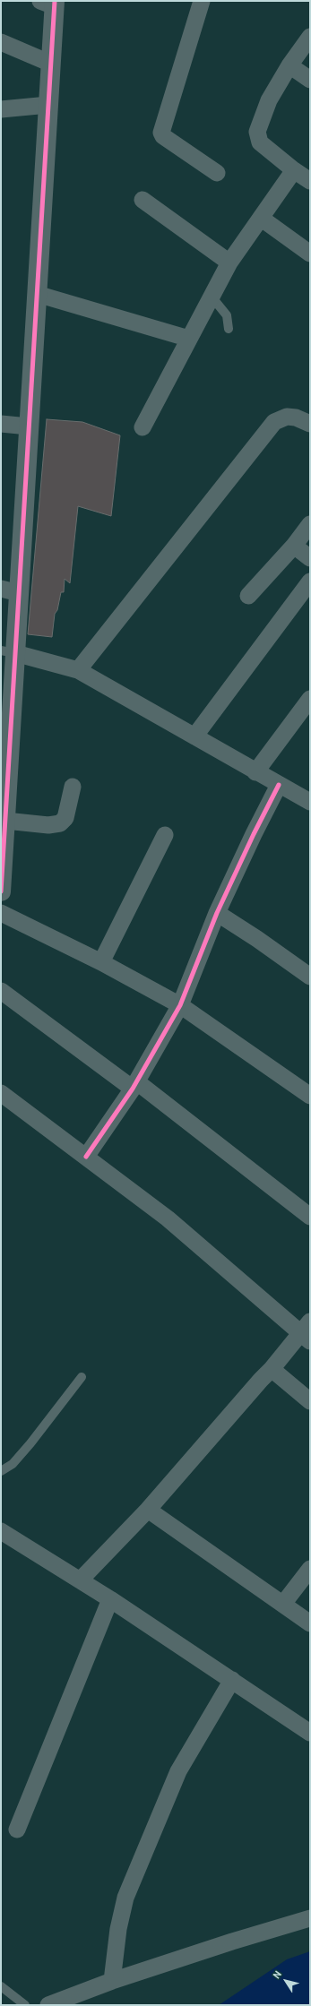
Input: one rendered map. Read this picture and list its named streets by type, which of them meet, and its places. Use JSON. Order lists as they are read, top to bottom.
{
  "north": "top left"
}
